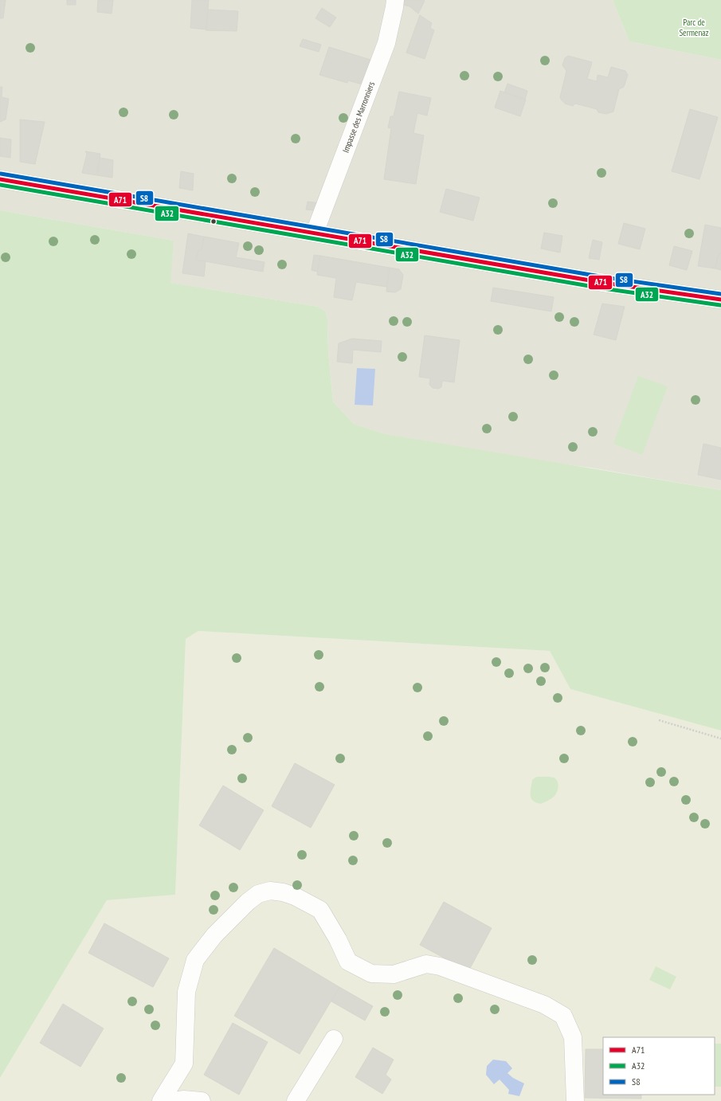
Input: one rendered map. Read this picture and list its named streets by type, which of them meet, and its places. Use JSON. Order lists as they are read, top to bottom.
{
  "streets": {
    "street": ["Impasse des Marronniers"]
  },
  "parks": ["Parc de Sermenaz"],
  "lines": ["transit line S8", "transit line A71", "transit line A32"],
  "legend": ["A71", "A32", "S8"]
}
